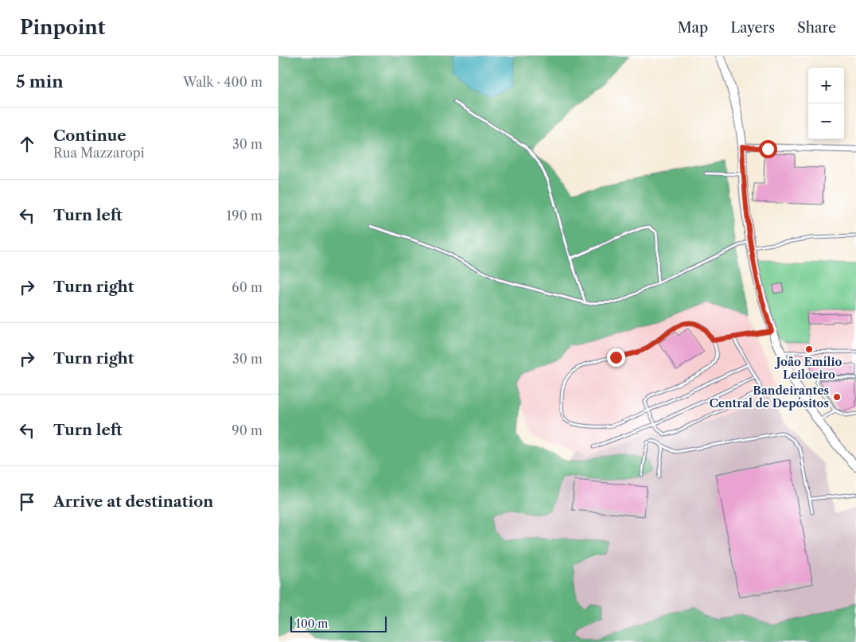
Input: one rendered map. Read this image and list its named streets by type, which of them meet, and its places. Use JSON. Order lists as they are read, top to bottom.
{
  "places": ["João Emílio Leiloeiro", "Bandeirantes Central de Depósitos"],
  "scale_bar": "100 m",
  "page": {
    "header": "Pinpoint",
    "nav": ["Map", "Layers", "Share"],
    "heading": ["5 min", "Walk · 400 m"],
    "map_buttons": ["+", "−"],
    "list": [
      ["Continue", "Rua Mazzaropi", "30 m"],
      ["Turn left", "190 m"],
      ["Turn right", "60 m"],
      ["Turn right", "30 m"],
      ["Turn left", "90 m"],
      "Arrive at destination"
    ],
    "scale": "100 m"
  }
}
